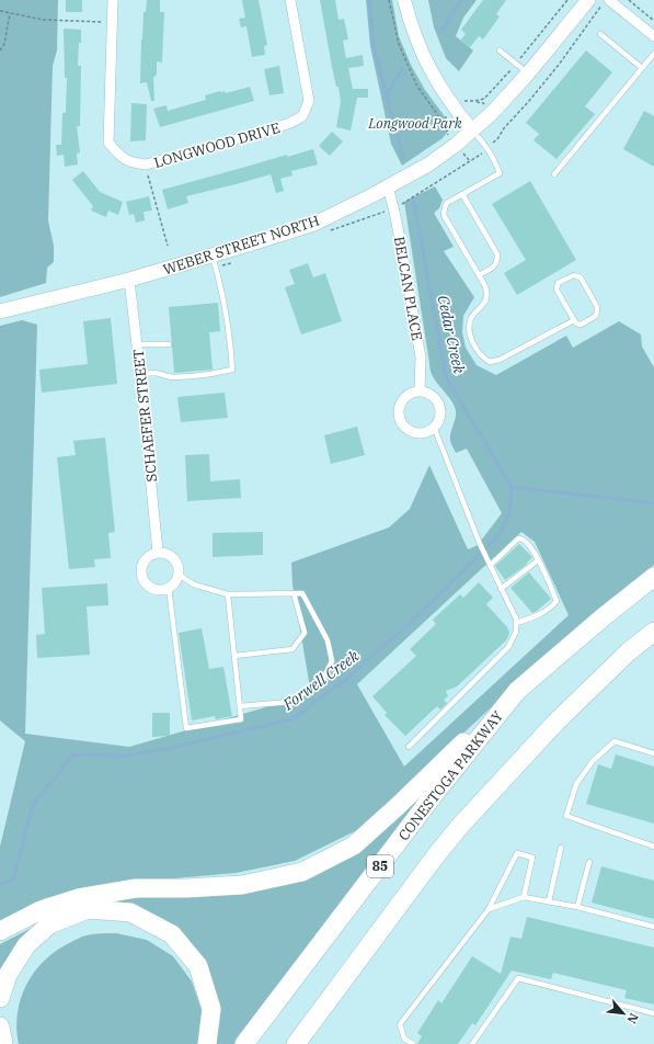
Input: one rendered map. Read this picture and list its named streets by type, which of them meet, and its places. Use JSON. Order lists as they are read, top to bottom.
{
  "streets": {
    "highway": ["CONESTOGA PARKWAY", "85"],
    "main road": ["WEBER STREET NORTH"],
    "street": ["LONGWOOD DRIVE", "BELCAN PLACE", "SCHAEFER STREET"]
  },
  "crossings": [
    ["WEBER STREET NORTH", "BELCAN PLACE"],
    ["WEBER STREET NORTH", "SCHAEFER STREET"]
  ],
  "water": ["Cedar Creek", "Forwell Creek"],
  "parks": ["Longwood Park"],
  "north": "bottom right"
}
